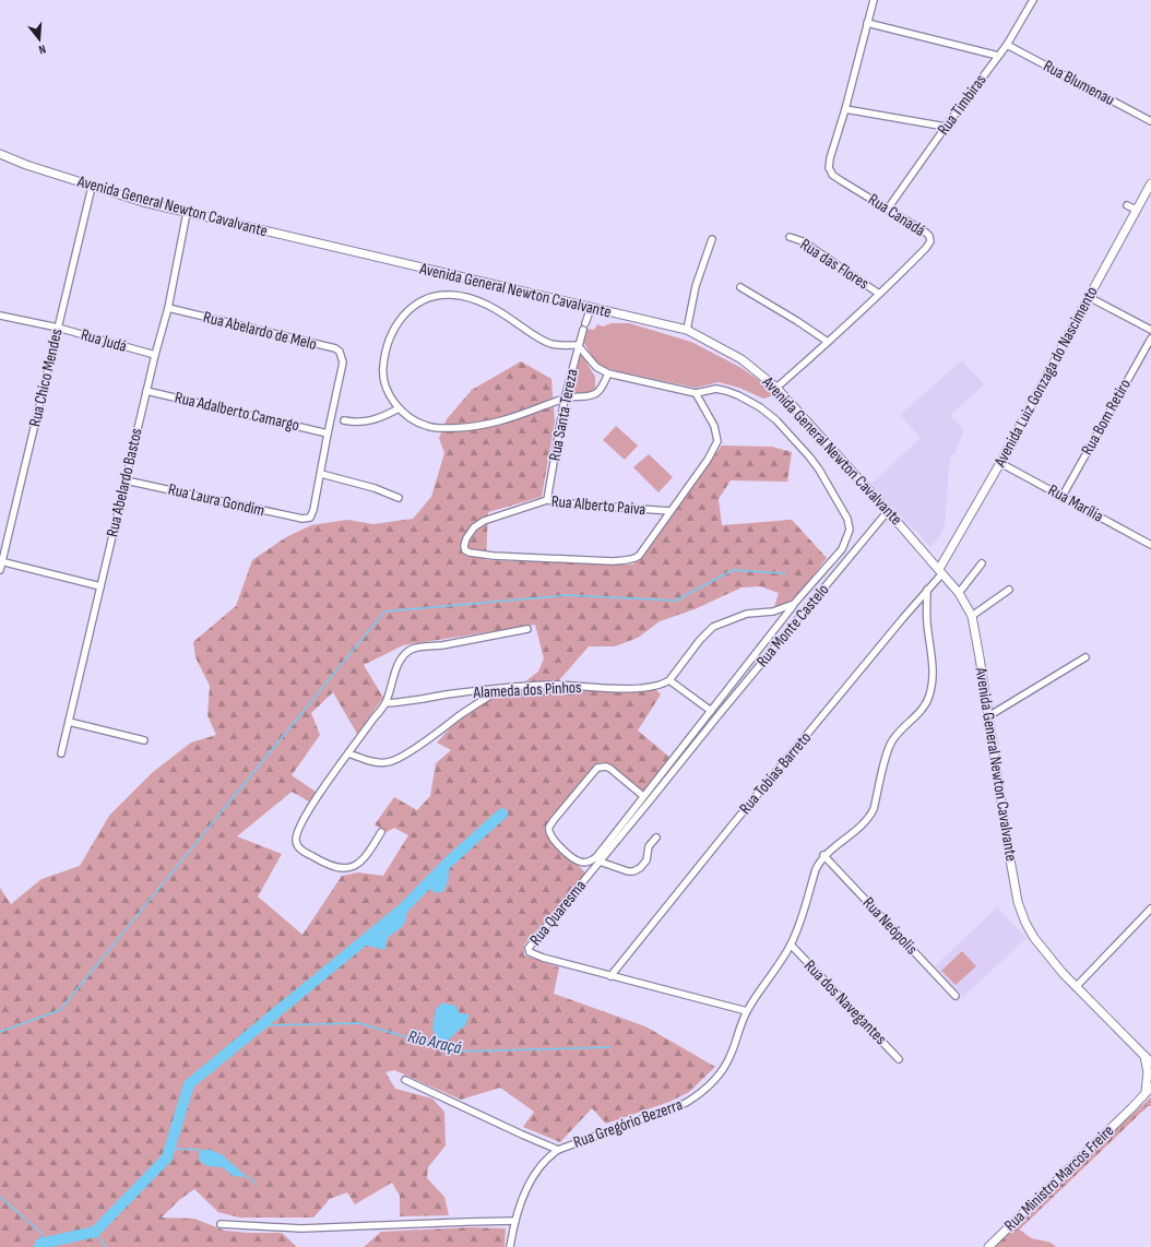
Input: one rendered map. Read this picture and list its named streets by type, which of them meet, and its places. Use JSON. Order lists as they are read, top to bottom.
{
  "streets": {
    "main road": ["Avenida General Newton Cavalvante", "Avenida Luiz Gonzaga do Nascimento", "Rua Ministro Marcos Freire"],
    "street": [
      "Rua Blumenau",
      "Rua Timbiras",
      "Rua Canadá",
      "Rua das Flores",
      "Rua Abelardo de Melo",
      "Rua Judá",
      "Rua Chico Mendes",
      "Rua Adalberto Camargo",
      "Rua Santa Tereza",
      "Rua Bom Retiro",
      "Rua Abelardo Bastos",
      "Rua Laura Gondim",
      "Rua Marília",
      "Rua Alberto Paiva",
      "Rua Monte Castelo",
      "Alameda dos Pinhos",
      "Rua Tobias Barreto",
      "Rua Quaresma",
      "Rua Neópolis",
      "Rua dos Navegantes",
      "Rua Gregório Bezerra"
    ]
  },
  "crossings": [
    ["Rua Blumenau", "Rua Timbiras"],
    ["Rua Timbiras", "Rua Canadá"],
    ["Avenida General Newton Cavalvante", "Rua Canadá"],
    ["Avenida General Newton Cavalvante", "Avenida Luiz Gonzaga do Nascimento"],
    ["Avenida General Newton Cavalvante", "Rua Chico Mendes"],
    ["Avenida General Newton Cavalvante", "Rua Santa Tereza"],
    ["Avenida General Newton Cavalvante", "Rua Abelardo Bastos"],
    ["Avenida General Newton Cavalvante", "Rua Monte Castelo"],
    ["Avenida General Newton Cavalvante", "Rua Tobias Barreto"],
    ["Rua Canadá", "Rua das Flores"],
    ["Rua Abelardo de Melo", "Rua Adalberto Camargo"],
    ["Rua Abelardo de Melo", "Rua Abelardo Bastos"],
    ["Rua Judá", "Rua Chico Mendes"],
    ["Rua Judá", "Rua Abelardo Bastos"],
    ["Avenida Luiz Gonzaga do Nascimento", "Rua Marília"],
    ["Avenida Luiz Gonzaga do Nascimento", "Rua Tobias Barreto"],
    ["Rua Adalberto Camargo", "Rua Abelardo Bastos"],
    ["Rua Santa Tereza", "Rua Alberto Paiva"],
    ["Rua Bom Retiro", "Rua Marília"],
    ["Rua Abelardo Bastos", "Rua Laura Gondim"],
    ["Rua Monte Castelo", "Rua Quaresma"],
    ["Rua Tobias Barreto", "Rua Quaresma"],
    ["Rua Tobias Barreto", "Rua Gregório Bezerra"],
    ["Rua Quaresma", "Rua Gregório Bezerra"],
    ["Rua Neópolis", "Rua Gregório Bezerra"],
    ["Rua dos Navegantes", "Rua Gregório Bezerra"]
  ],
  "water": ["Rio Araçá"],
  "north": "bottom"
}
